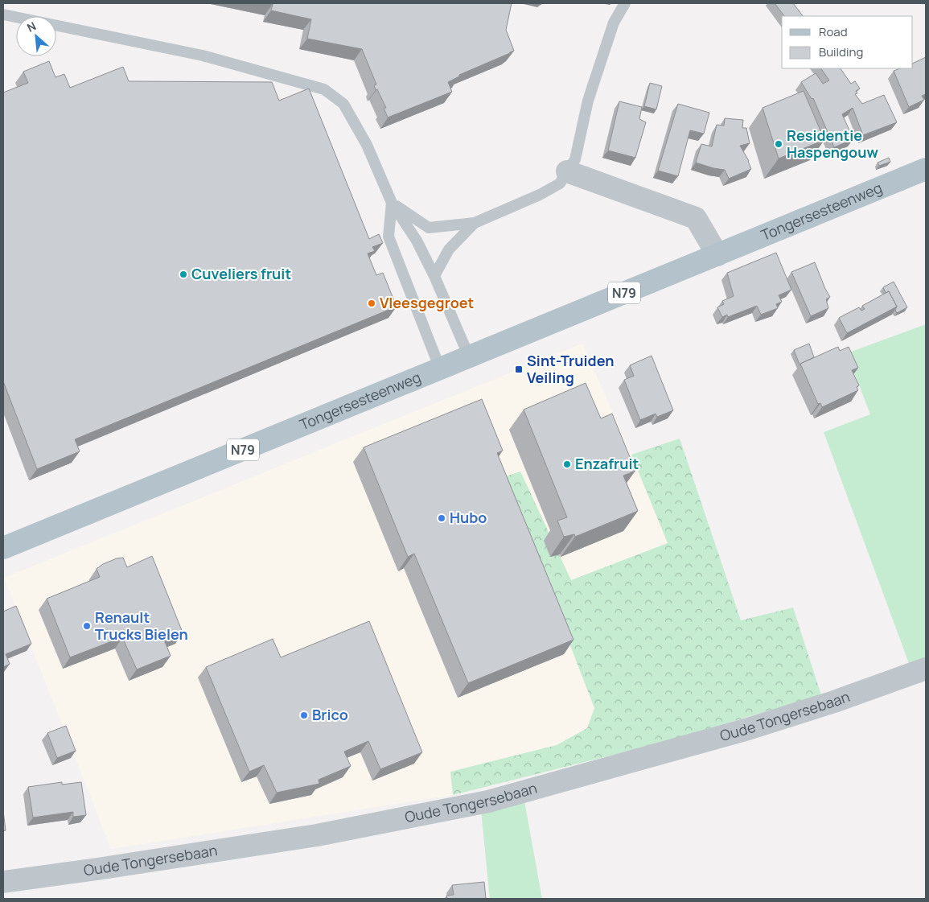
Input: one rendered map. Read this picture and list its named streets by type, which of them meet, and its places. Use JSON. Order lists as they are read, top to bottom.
{
  "streets": {
    "main road": ["Tongersesteenweg", "N79"],
    "street": ["Oude Tongersebaan"]
  },
  "places": {
    "other": [
      "Residentie Haspengouw",
      "Cuveliers fruit",
      "Vleesgegroet",
      "Enzafruit",
      "Hubo",
      "Renault Trucks Bielen",
      "Brico"
    ],
    "transit": ["Sint-Truiden Veiling"]
  },
  "legend": ["Road", "Building"],
  "north": "top left"
}
